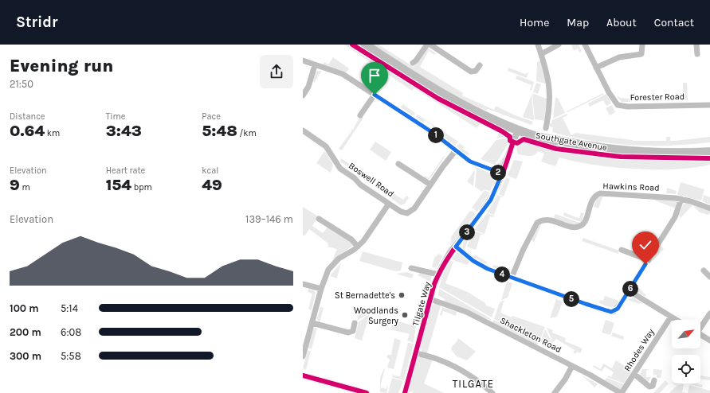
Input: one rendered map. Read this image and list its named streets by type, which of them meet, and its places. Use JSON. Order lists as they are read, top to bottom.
{
  "streets": {
    "main road": ["Southgate Avenue"],
    "street": [
      "Forester Road",
      "Boswell Road",
      "Hawkins Road",
      "Tilgate Way",
      "Shackleton Road",
      "Rhodes Way"
    ]
  },
  "crossings": [
    ["Southgate Avenue", "Tilgate Way"],
    ["Tilgate Way", "Shackleton Road"],
    ["Shackleton Road", "Rhodes Way"]
  ],
  "districts": ["TILGATE"],
  "places": ["St Bernadette's", "Woodlands Surgery"],
  "north": "top right",
  "page": {
    "header": "Stridr",
    "nav": [
      "Home",
      "Map",
      "About",
      "Contact"
    ],
    "heading": ["Evening run", "21:50"],
    "stats": [
      ["Distance", "0.64 km"],
      ["Time", "3:43"],
      ["Pace", "5:48 /km"],
      ["Elevation", "9 m"],
      ["Heart rate", "154 bpm"],
      ["kcal", "49"]
    ],
    "pins": [
      "1",
      "2",
      "3",
      "4",
      "6",
      "5"
    ],
    "chart": ["Elevation", "139–146 m"],
    "list": [
      {
        "name": "100 m",
        "note": "5:14"
      },
      {
        "name": "200 m",
        "note": "6:08"
      },
      {
        "name": "300 m",
        "note": "5:58"
      }
    ]
  }
}
